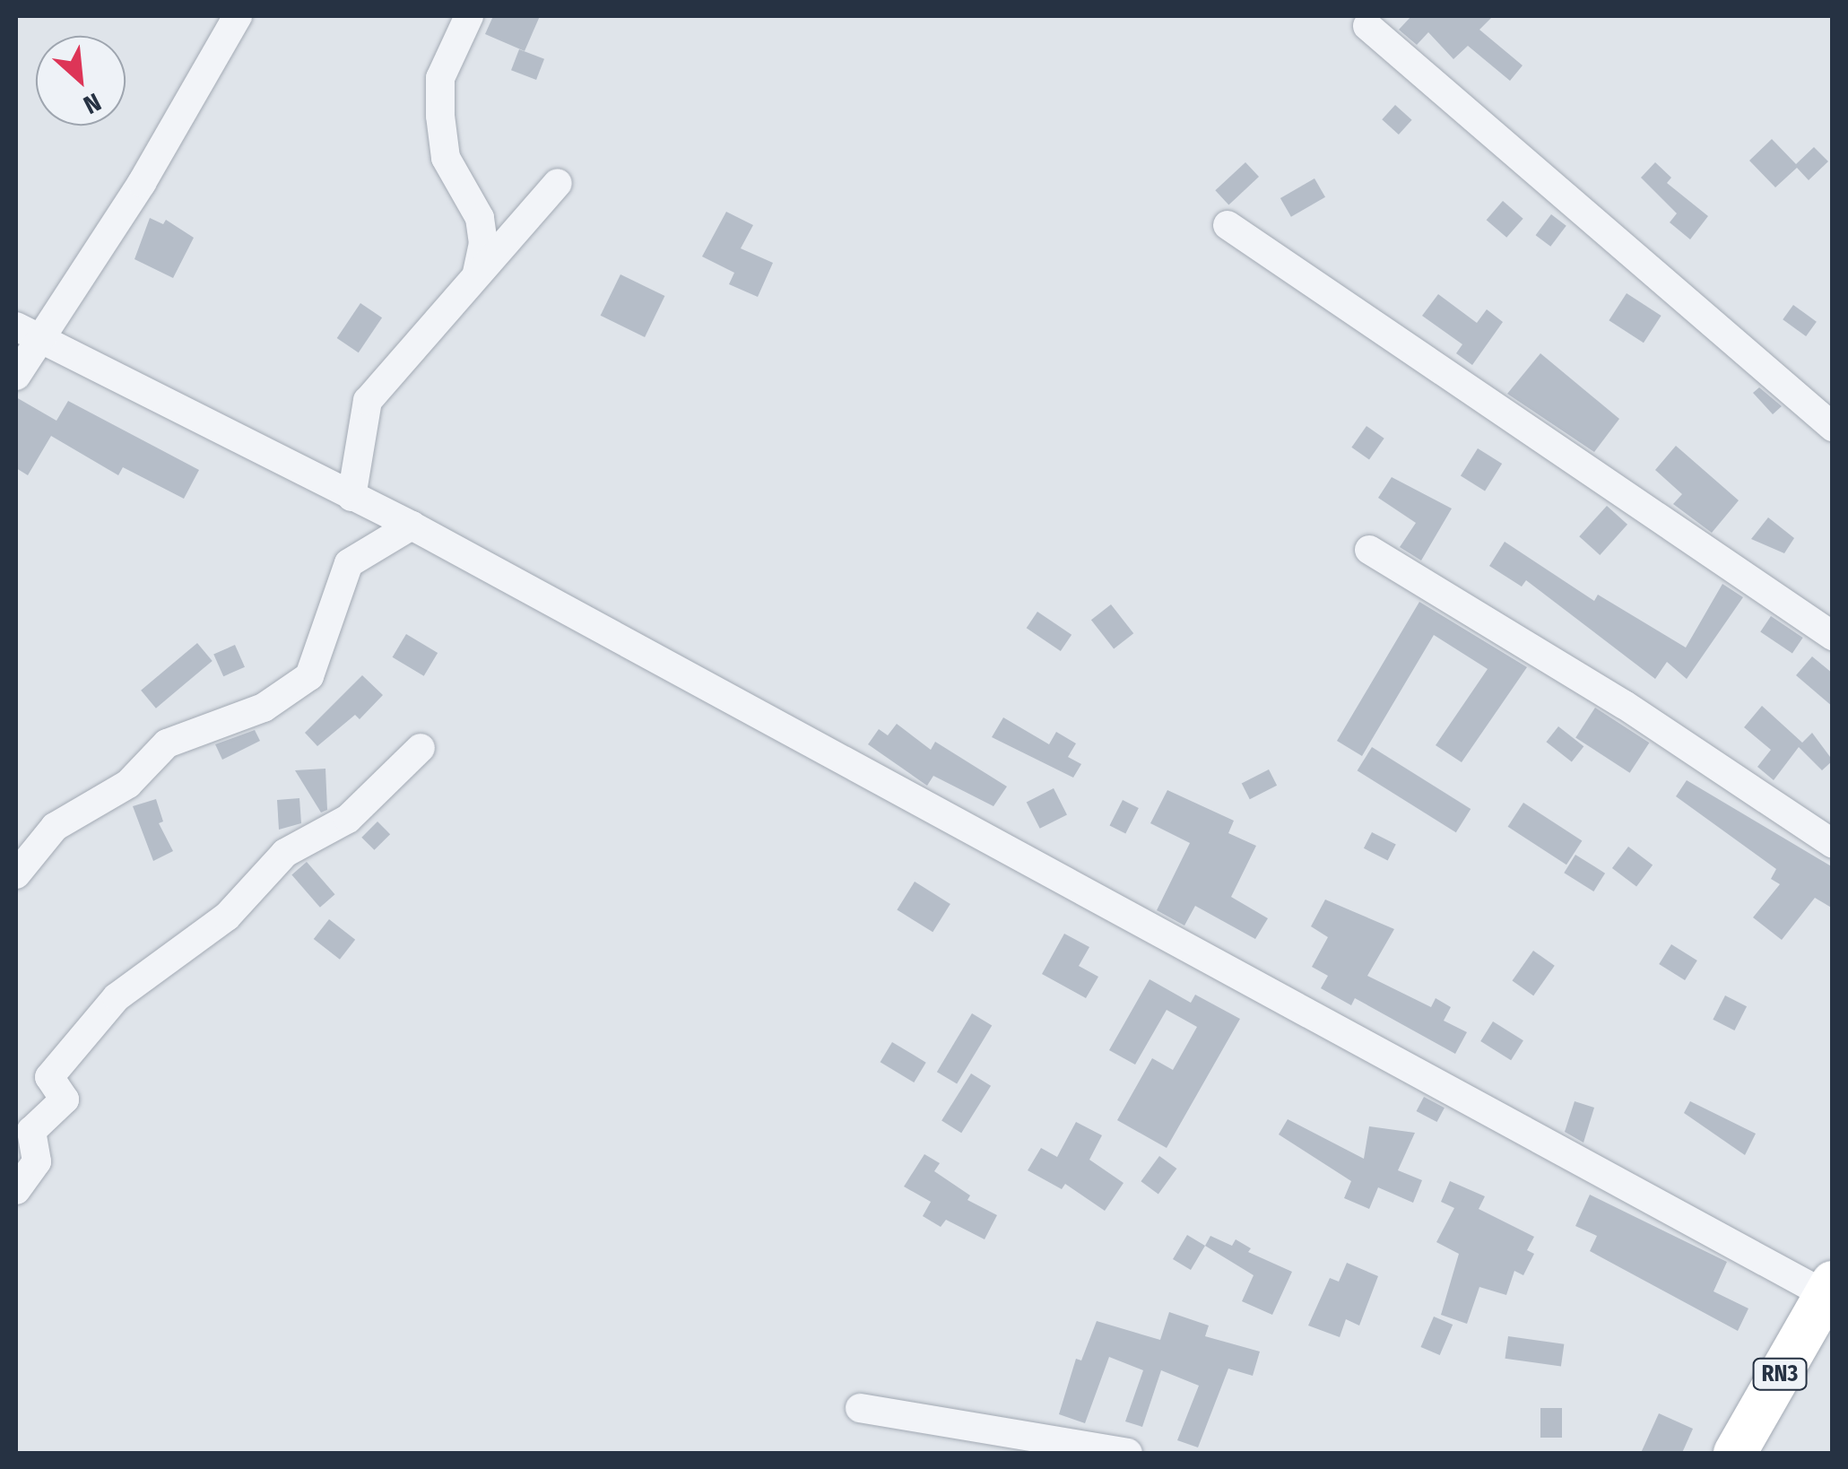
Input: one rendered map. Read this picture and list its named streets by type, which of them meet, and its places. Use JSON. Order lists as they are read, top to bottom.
{
  "streets": {
    "highway": ["RN3"]
  },
  "north": "bottom right"
}
